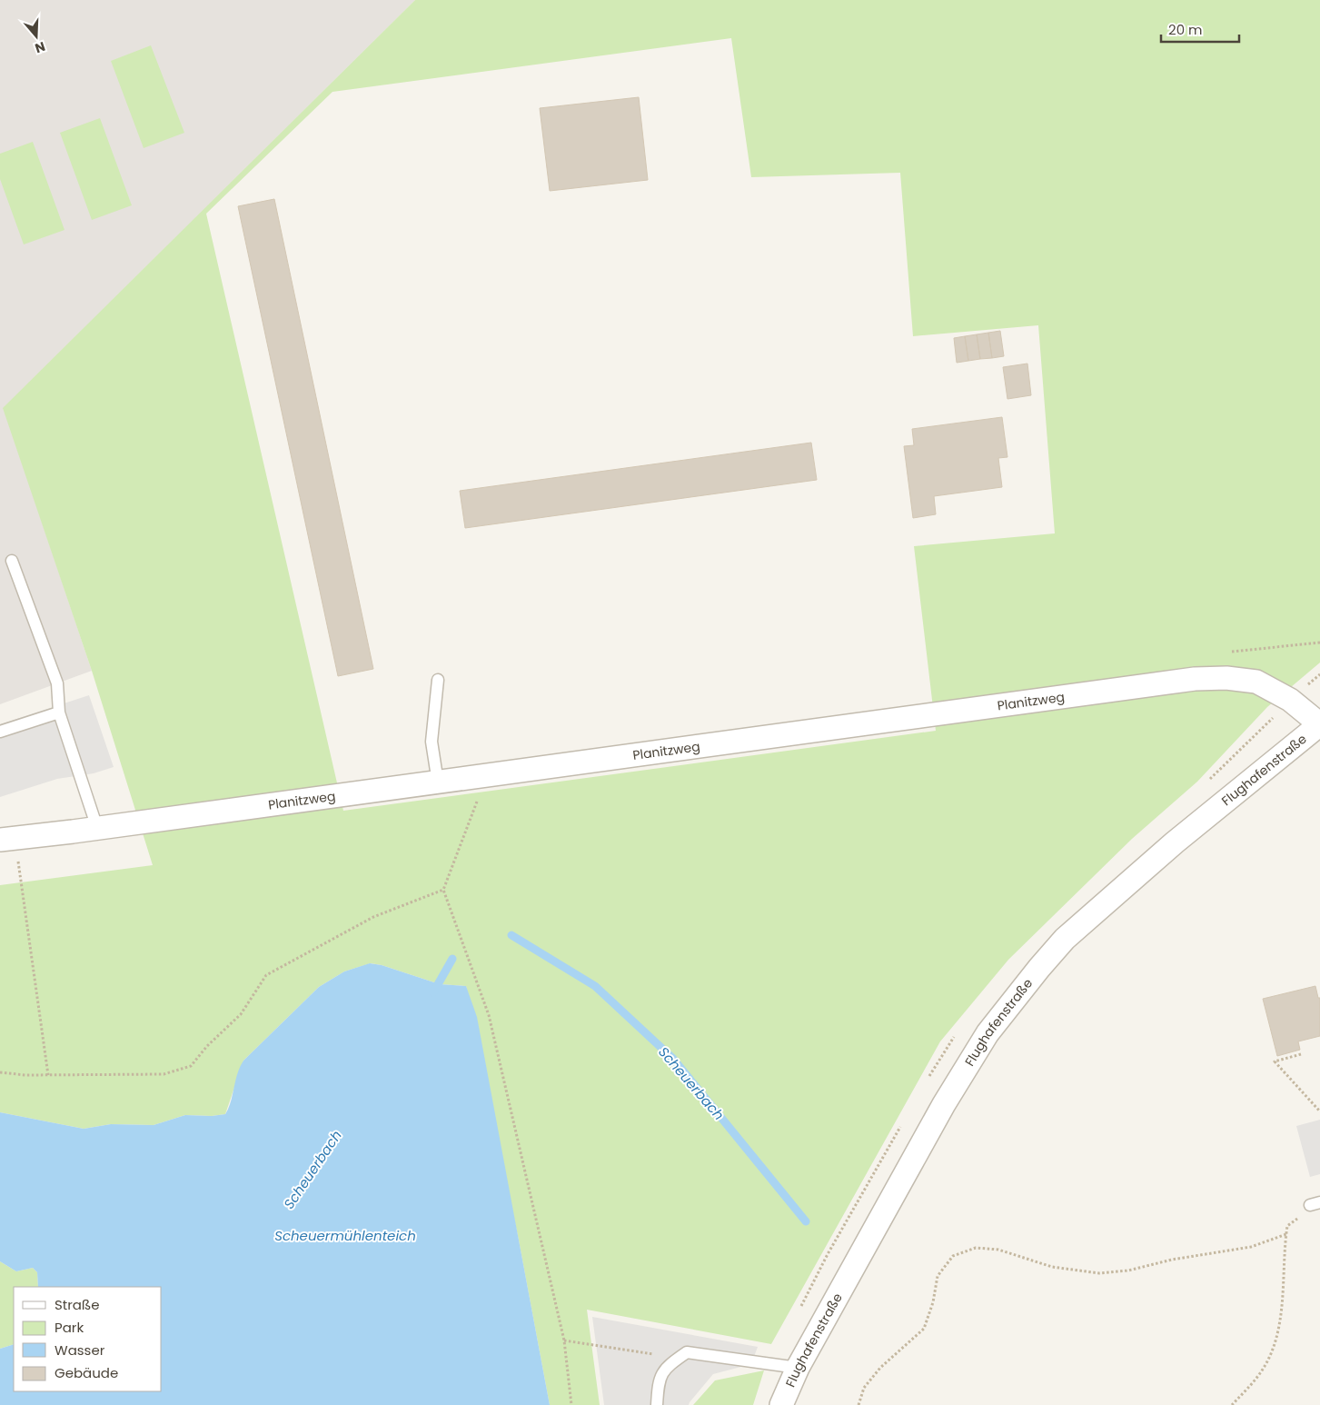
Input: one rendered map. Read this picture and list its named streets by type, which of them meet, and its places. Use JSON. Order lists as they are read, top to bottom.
{
  "streets": {
    "street": ["Planitzweg", "Flughafenstraße"]
  },
  "crossings": [
    ["Planitzweg", "Flughafenstraße"]
  ],
  "water": ["Scheuerbach", "Scheuermühlenteich"],
  "legend": [
    "Straße",
    "Park",
    "Wasser",
    "Gebäude"
  ],
  "scale_bar": "20 m",
  "north": "bottom"
}
